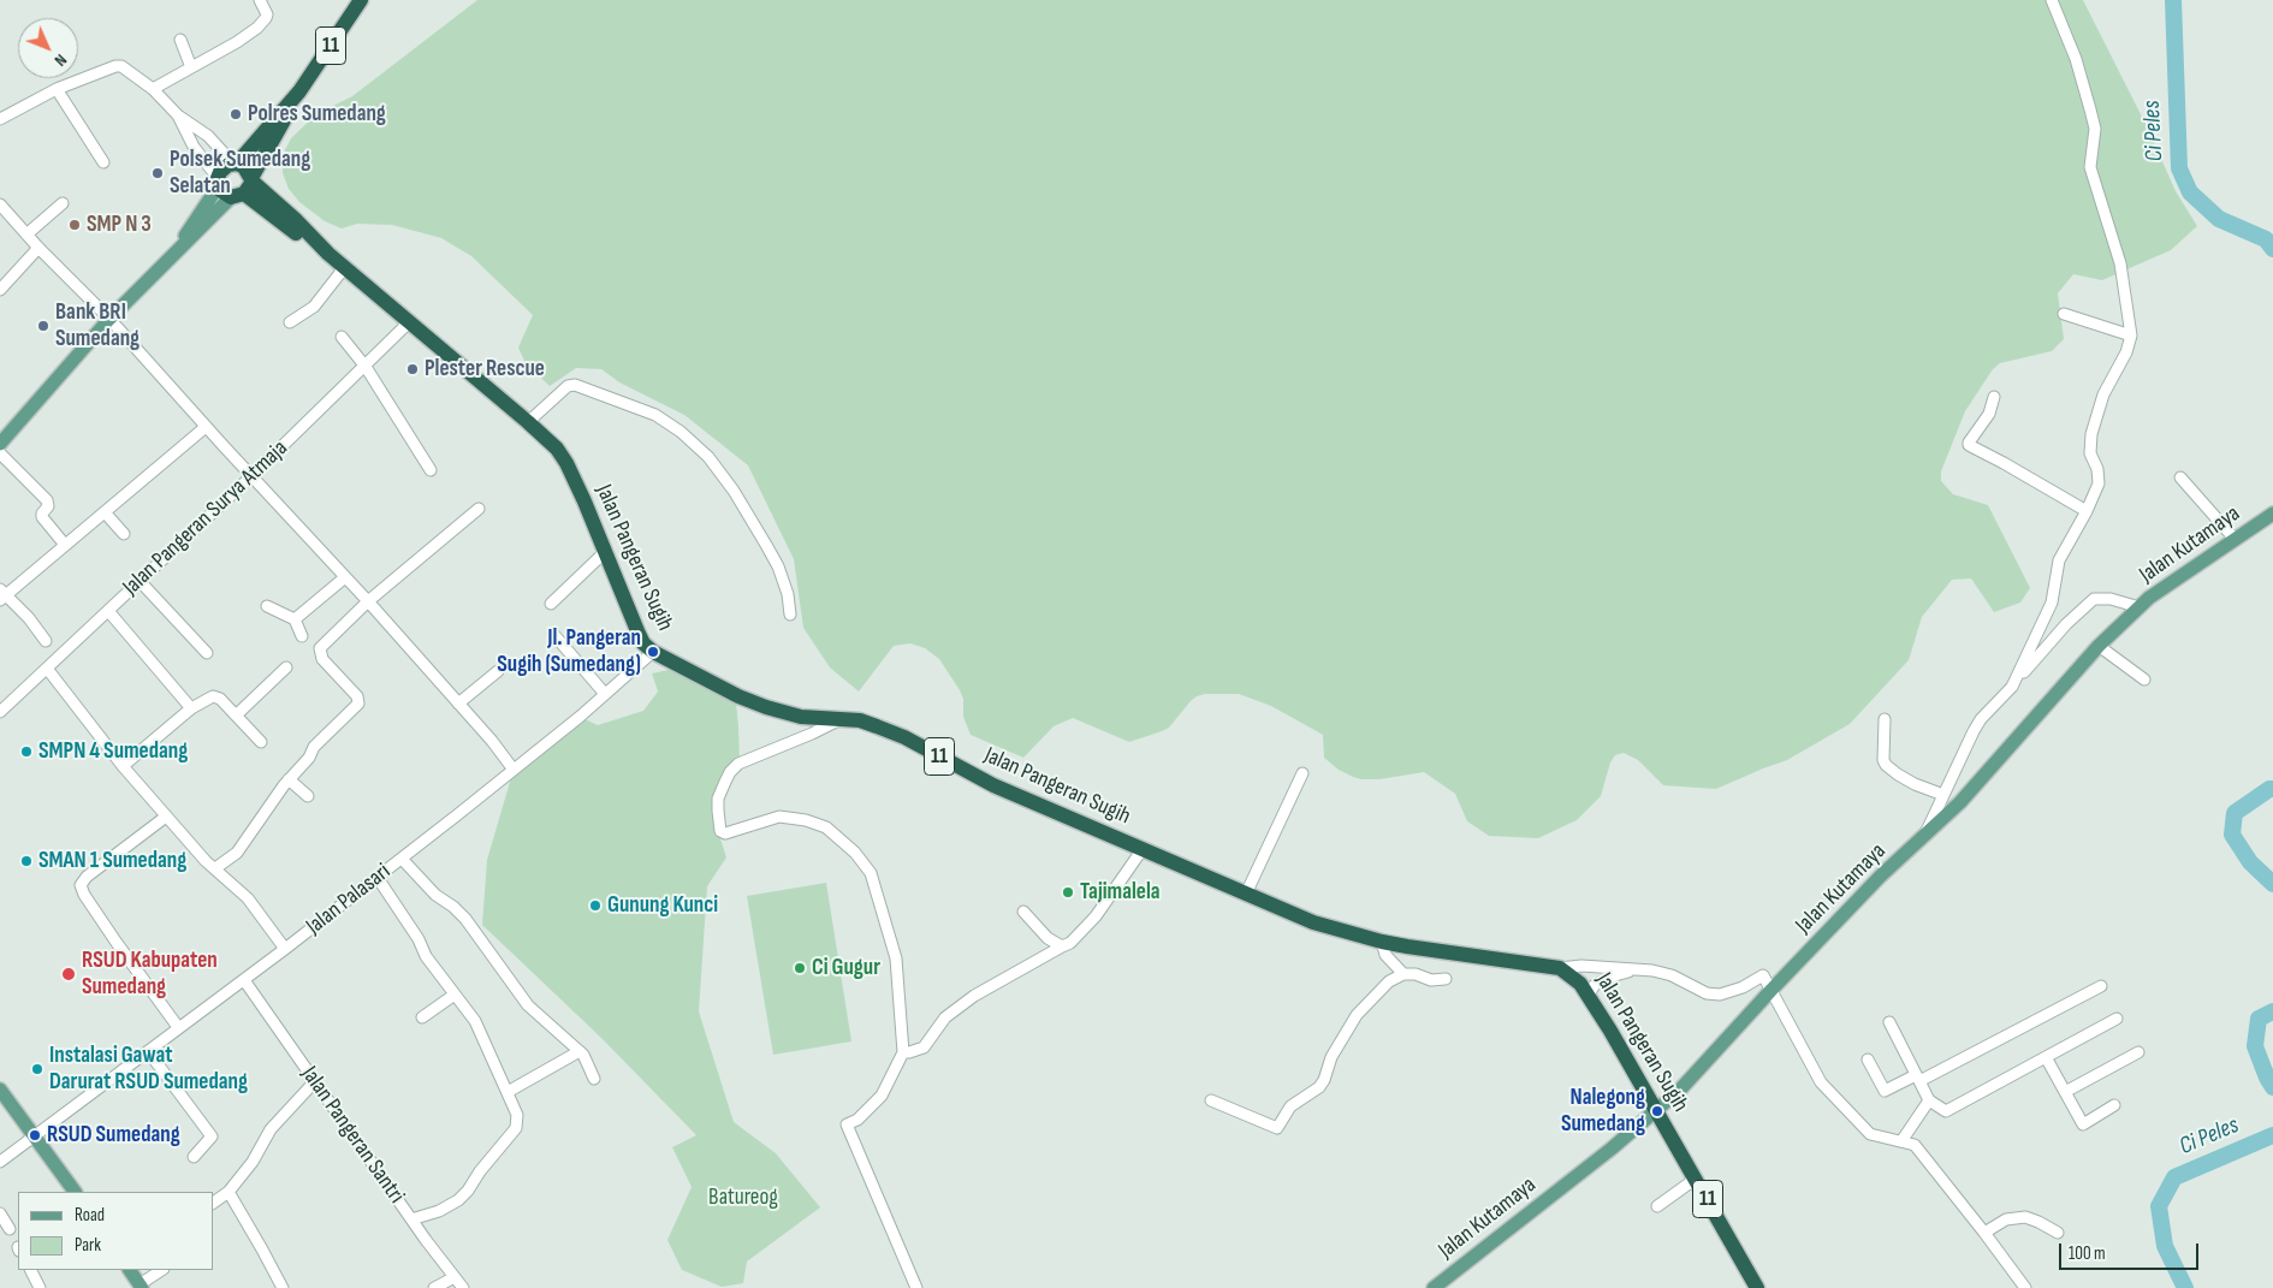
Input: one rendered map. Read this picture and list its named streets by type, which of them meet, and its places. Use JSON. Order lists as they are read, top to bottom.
{
  "streets": {
    "highway": ["11", "Jalan Pangeran Sugih"],
    "main road": ["Jalan Kutamaya"],
    "street": ["Jalan Pangeran Surya Atmaja", "Jalan Palasari", "Jalan Pangeran Santri"]
  },
  "crossings": [
    ["11", "Jalan Pangeran Sugih"],
    ["Jalan Pangeran Surya Atmaja", "Jalan Pangeran Sugih"],
    ["Jalan Kutamaya", "Jalan Pangeran Sugih"],
    ["Jalan Pangeran Sugih", "Jalan Palasari"],
    ["Jalan Palasari", "Jalan Pangeran Santri"]
  ],
  "water": ["Ci Peles"],
  "parks": ["Batureog"],
  "places": [
    "Polres Sumedang",
    "Polsek Sumedang Selatan",
    "SMP N 3",
    "Bank BRI Sumedang",
    "Plester Rescue",
    "Jl. Pangeran Sugih (Sumedang)",
    "SMPN 4 Sumedang",
    "SMAN 1 Sumedang",
    "Tajimalela",
    "Gunung Kunci",
    "Ci Gugur",
    "RSUD Kabupaten Sumedang",
    "Instalasi Gawat Darurat RSUD Sumedang",
    "Nalegong Sumedang",
    "RSUD Sumedang"
  ],
  "legend": ["Road", "Park"],
  "scale_bar": "100 m",
  "north": "bottom right"
}
